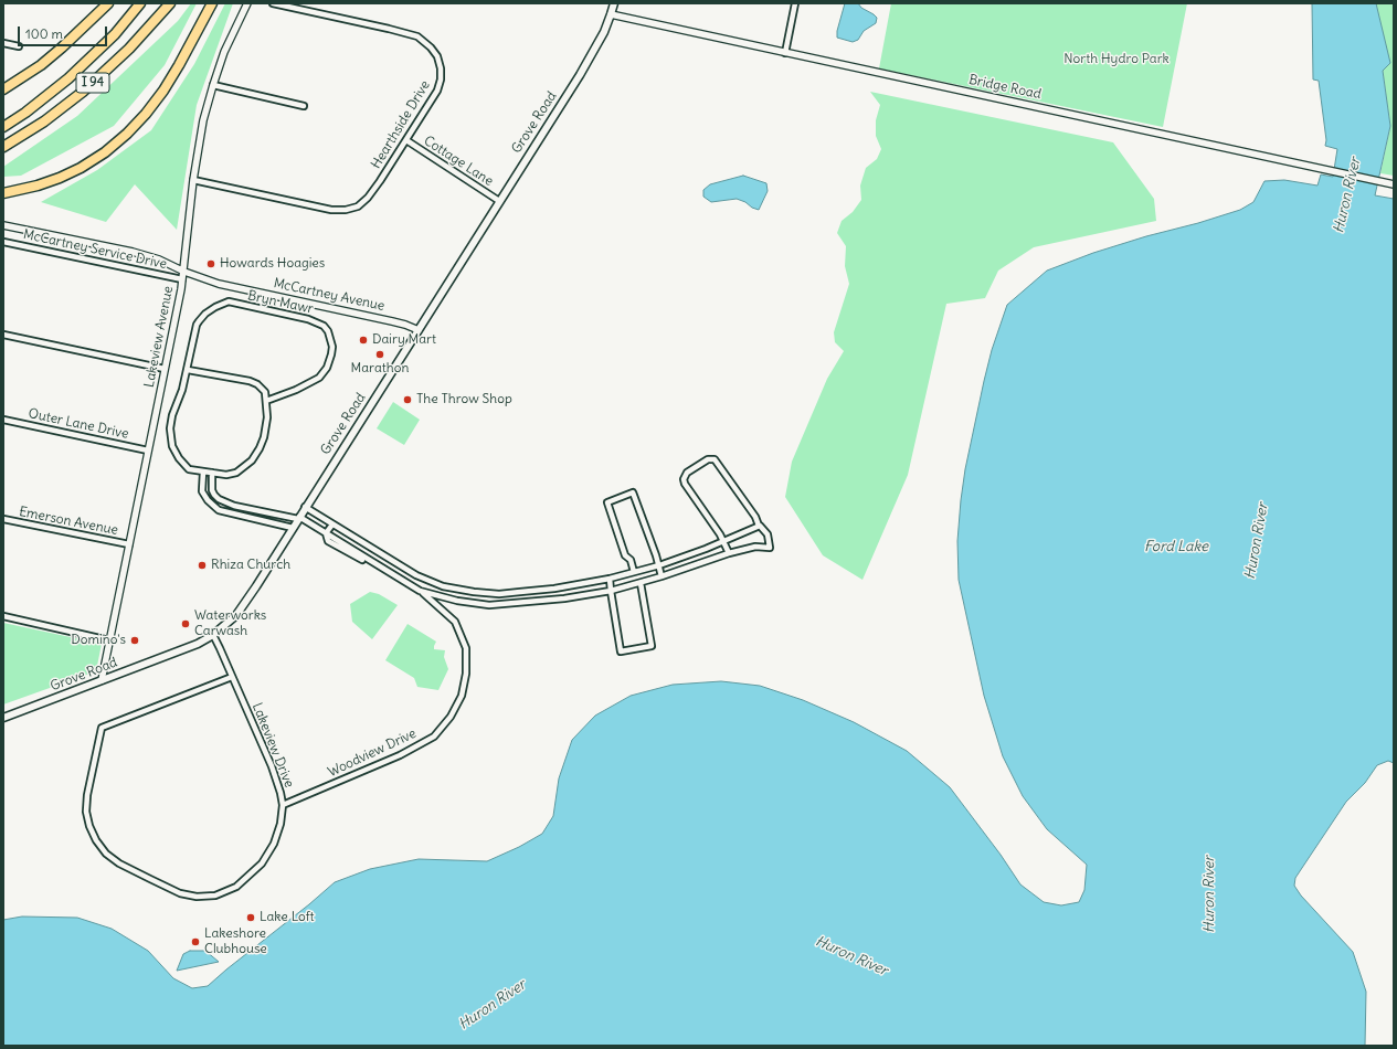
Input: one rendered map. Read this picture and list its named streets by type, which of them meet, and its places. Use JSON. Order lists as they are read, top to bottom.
{
  "streets": {
    "highway": ["I 94"],
    "main road": ["Grove Road"],
    "street": [
      "Bridge Road",
      "Hearthside Drive",
      "Cottage Lane",
      "McCartney Service Drive",
      "McCartney Avenue",
      "Bryn Mawr",
      "Lakeview Avenue",
      "Outer Lane Drive",
      "Emerson Avenue",
      "Lakeview Drive",
      "Woodview Drive"
    ]
  },
  "crossings": [
    ["Bridge Road", "Grove Road"],
    ["Grove Road", "Cottage Lane"],
    ["Grove Road", "McCartney Avenue"],
    ["Grove Road", "Lakeview Avenue"],
    ["Hearthside Drive", "Cottage Lane"],
    ["Hearthside Drive", "Lakeview Avenue"],
    ["McCartney Service Drive", "Lakeview Avenue"],
    ["McCartney Avenue", "Lakeview Avenue"],
    ["Lakeview Avenue", "Outer Lane Drive"],
    ["Lakeview Avenue", "Emerson Avenue"],
    ["Lakeview Drive", "Woodview Drive"]
  ],
  "water": ["Huron River", "Ford Lake"],
  "parks": ["North Hydro Park"],
  "places": [
    "Howards Hoagies",
    "Dairy Mart",
    "Marathon",
    "The Throw Shop",
    "Rhiza Church",
    "Waterworks Carwash",
    "Domino's",
    "Lake Loft",
    "Lakeshore Clubhouse"
  ],
  "scale_bar": "100 m"
}
